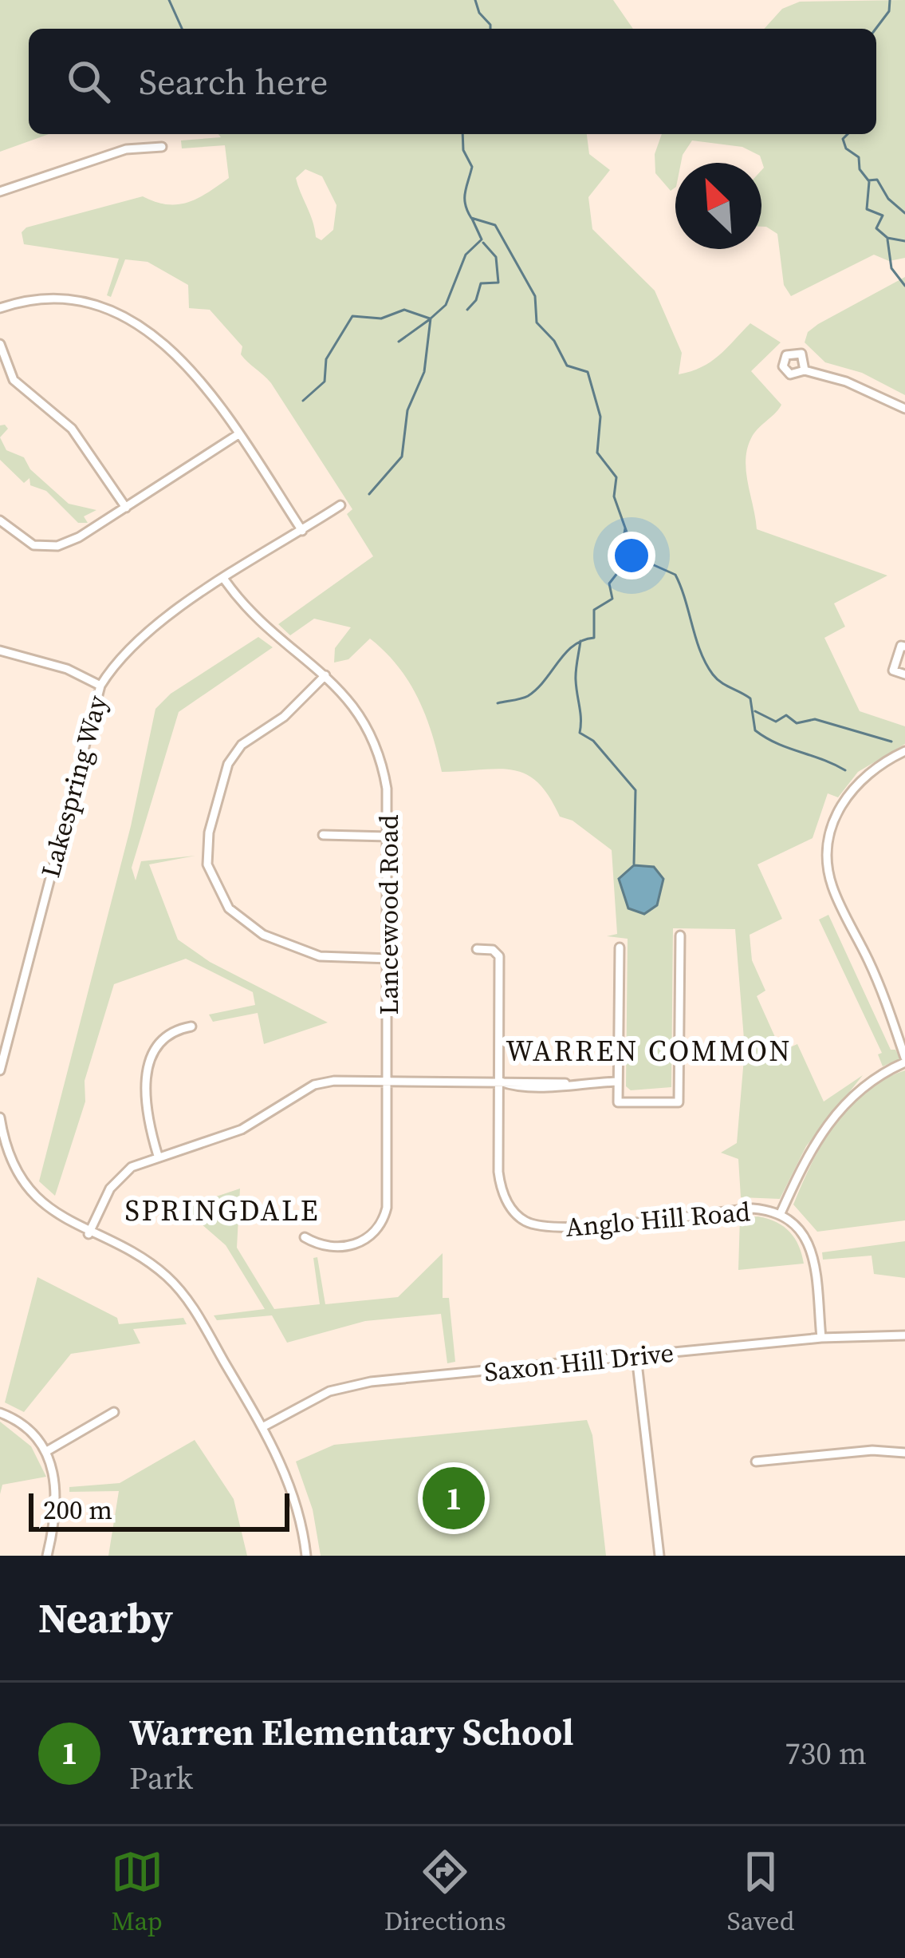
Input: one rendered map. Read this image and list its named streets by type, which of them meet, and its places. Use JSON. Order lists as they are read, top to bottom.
{
  "streets": {
    "street": [
      "Lakespring Way",
      "Lancewood Road",
      "Anglo Hill Road",
      "Saxon Hill Drive"
    ]
  },
  "crossings": [
    ["Lakespring Way", "Lancewood Road"],
    ["Anglo Hill Road", "Saxon Hill Drive"]
  ],
  "districts": ["WARREN COMMON", "SPRINGDALE"],
  "scale_bar": "200 m",
  "north": "top left",
  "page": {
    "search": "Search here",
    "pins": "1",
    "scale": "200 m",
    "heading": "Nearby",
    "list": [
      {
        "mark": "1",
        "name": "Warren Elementary School",
        "note": "Park",
        "value": "730 m"
      }
    ],
    "nav": ["Map", "Directions", "Saved"]
  }
}
